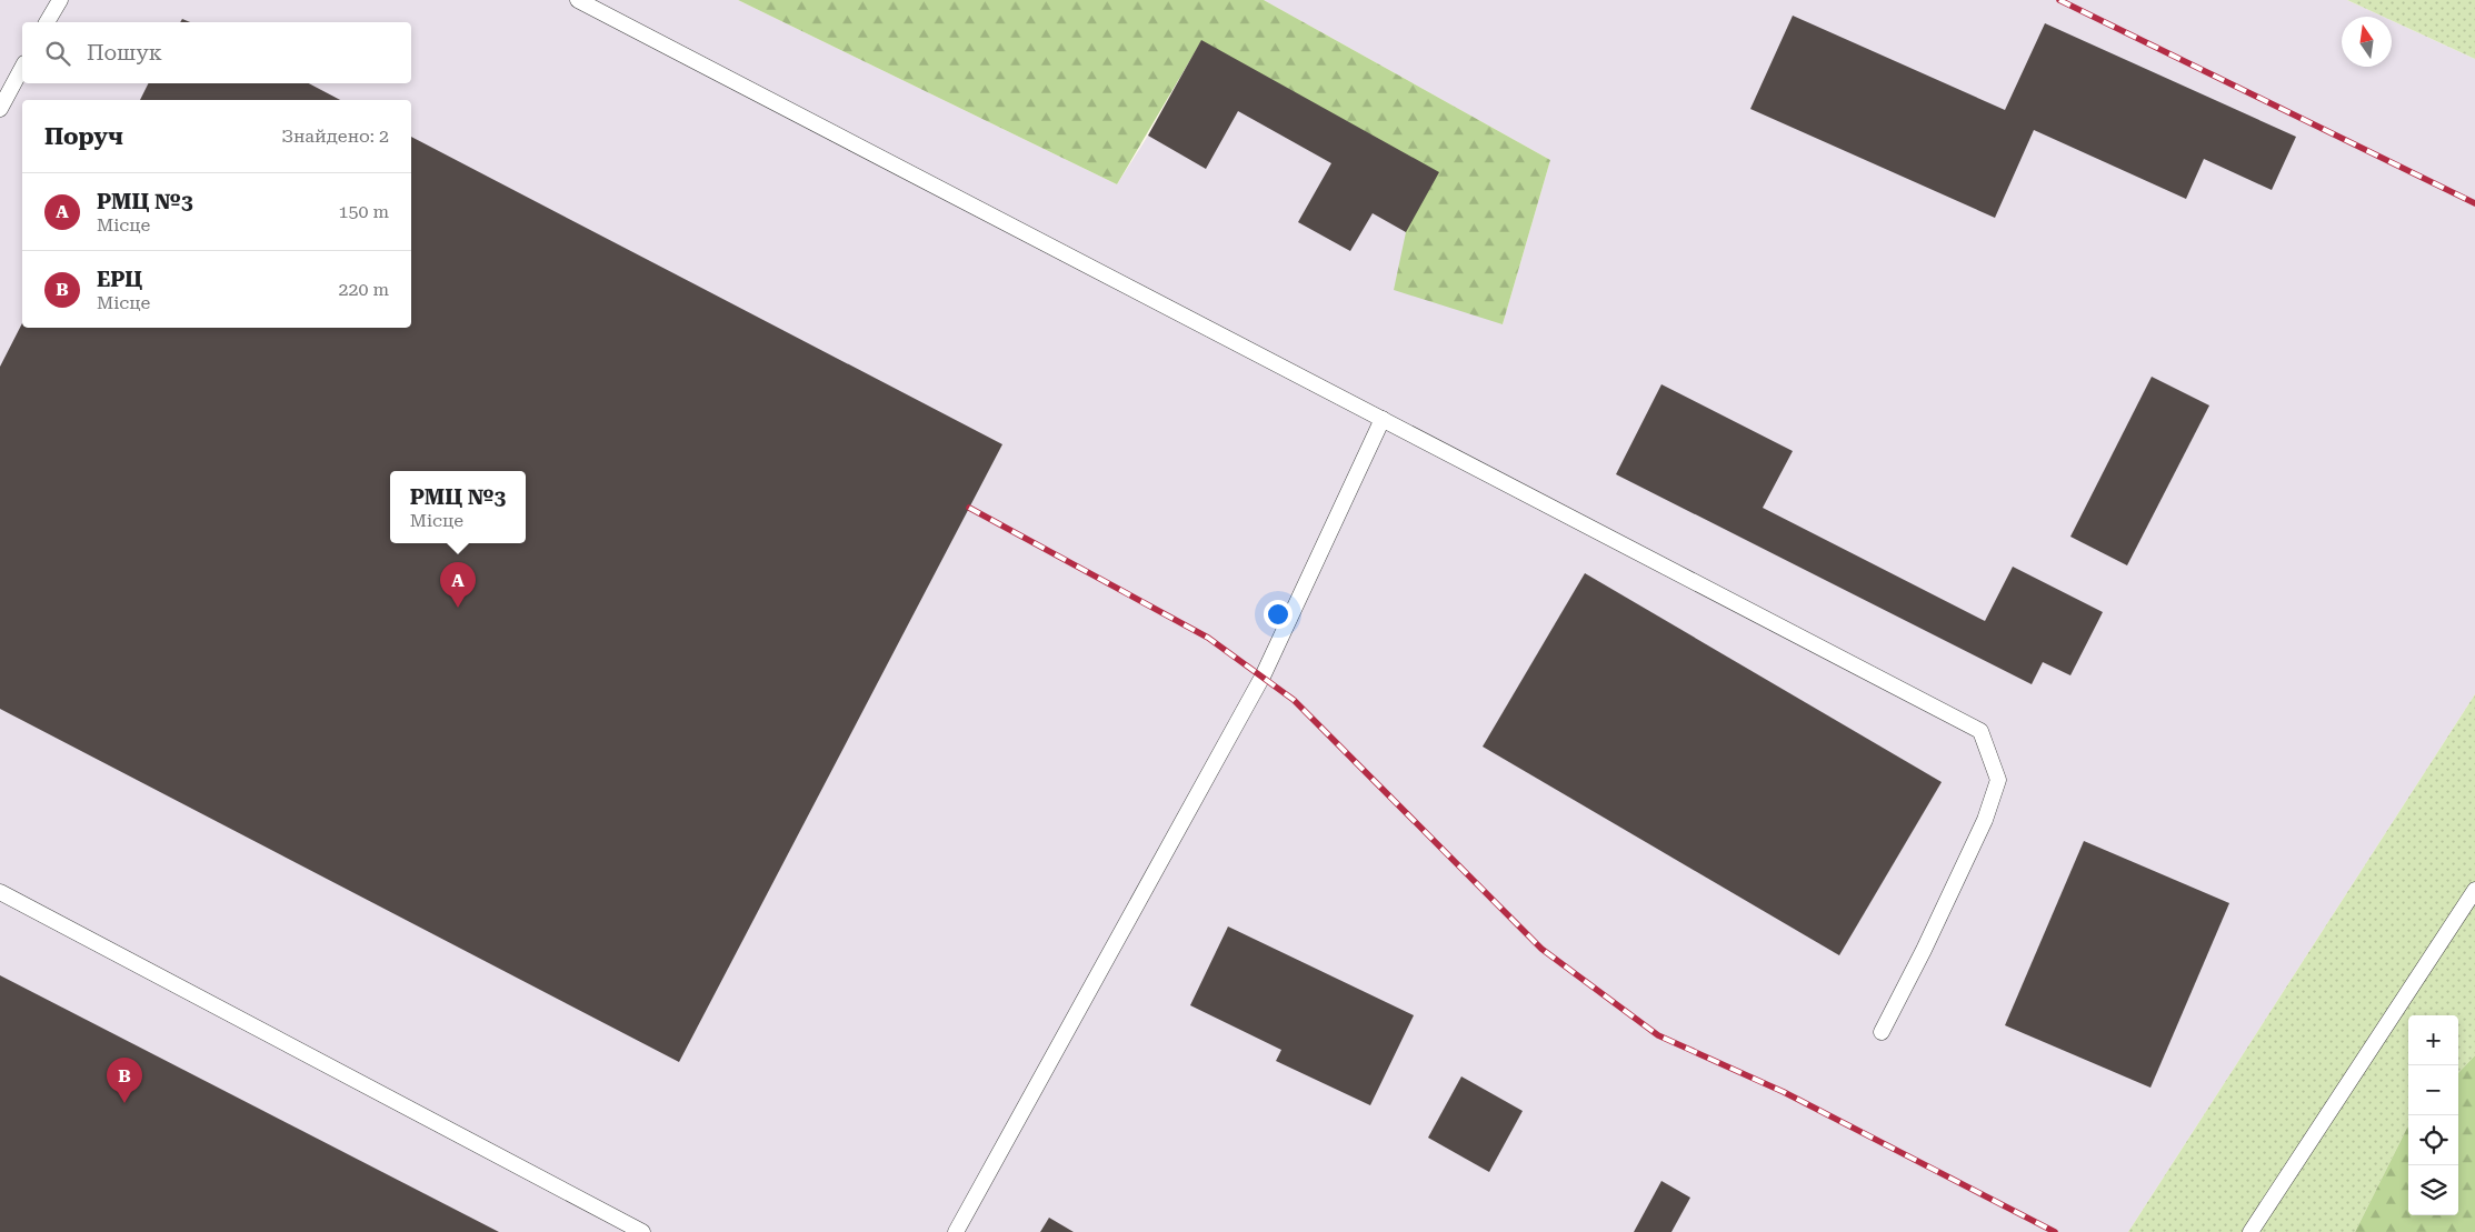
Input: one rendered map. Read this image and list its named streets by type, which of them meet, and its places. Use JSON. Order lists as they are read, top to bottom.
{
  "north": "top",
  "page": {
    "search": "Пошук",
    "heading": ["Поруч", "Знайдено: 2"],
    "list": [
      {
        "mark": "A",
        "name": "РМЦ №3",
        "note": "Місце",
        "value": "150 m"
      },
      {
        "mark": "B",
        "name": "ЕРЦ",
        "note": "Місце",
        "value": "220 m"
      }
    ],
    "popup": ["РМЦ №3", "Місце"],
    "pins": ["A", "B"],
    "map_buttons": ["+", "−"]
  }
}
